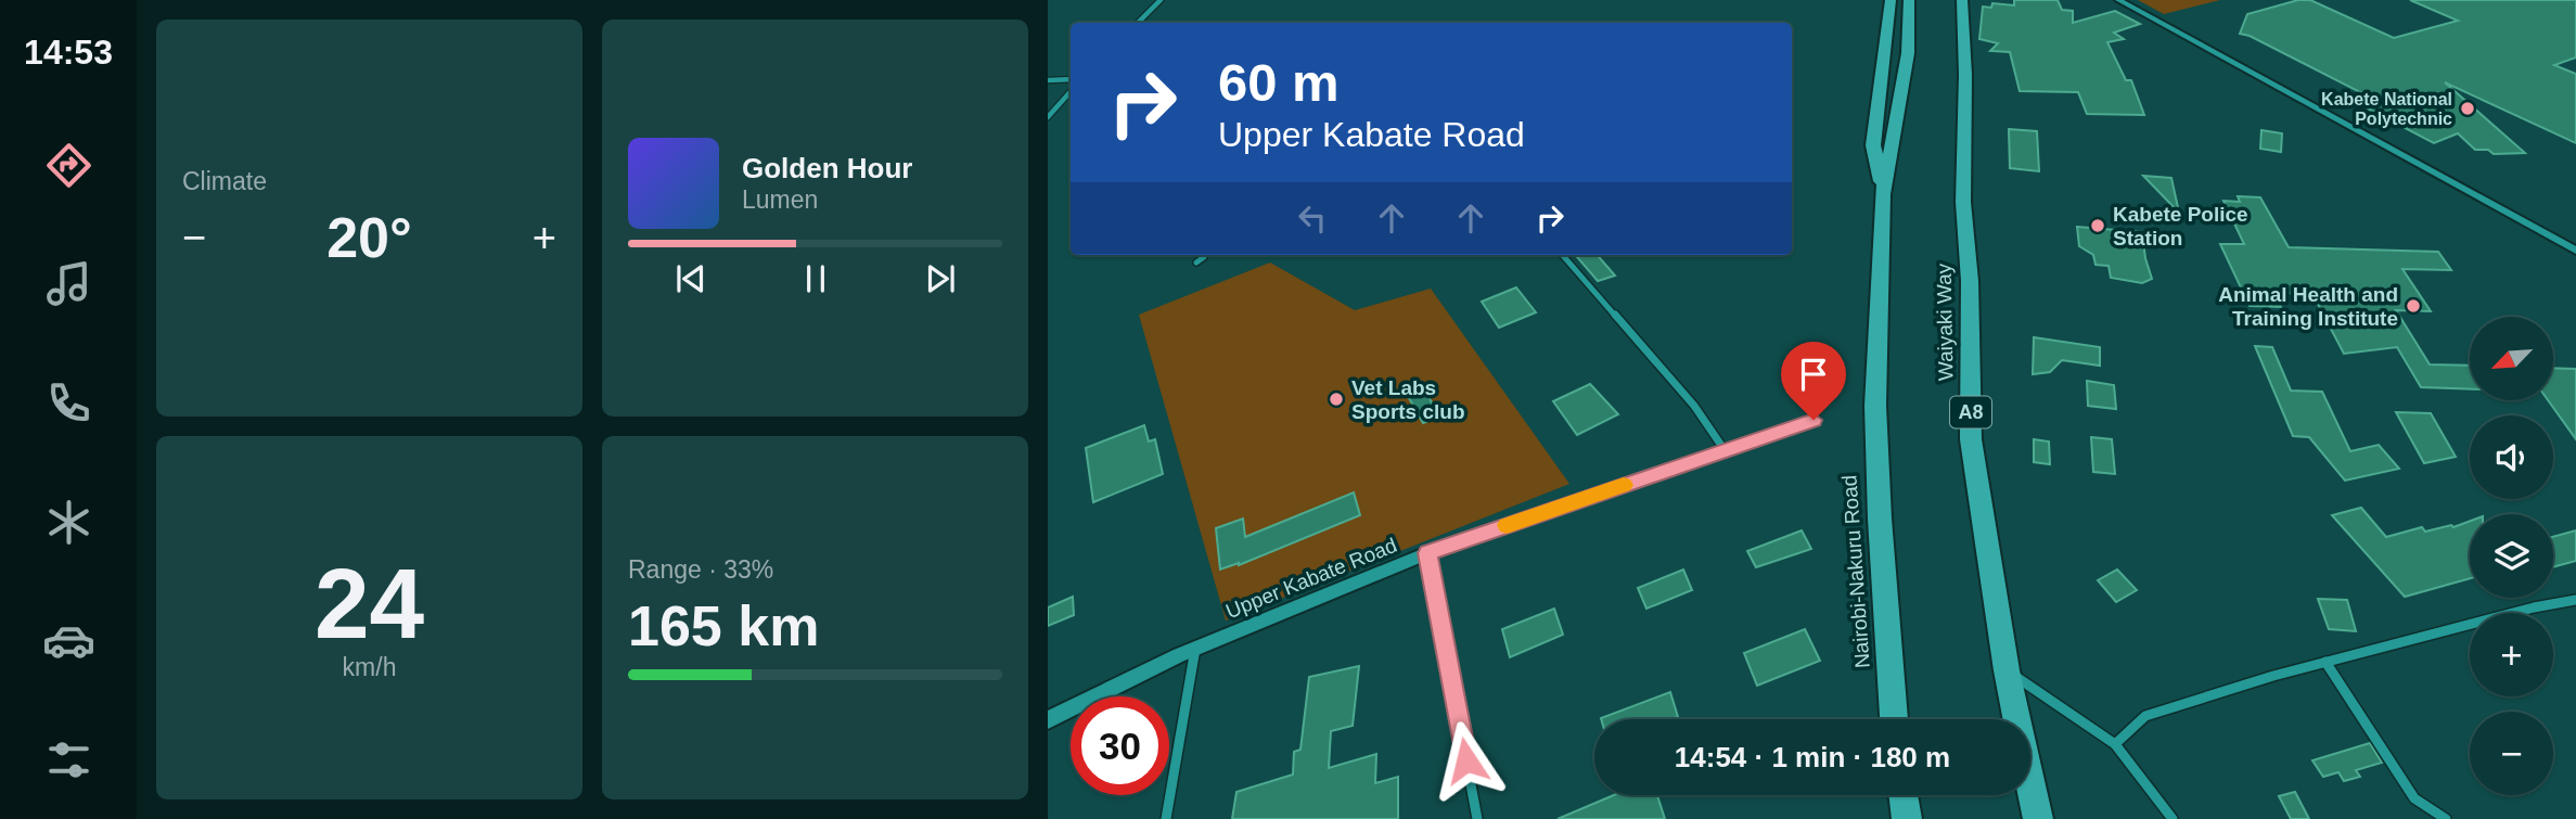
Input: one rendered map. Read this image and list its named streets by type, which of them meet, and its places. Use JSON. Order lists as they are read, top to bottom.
{
  "streets": {
    "highway": ["Waiyaki Way", "A8", "Nairobi-Nakuru Road"],
    "street": ["Upper Kabate Road"]
  },
  "places": [
    "Kabete National Polytechnic",
    "Kabete Police Station",
    "Animal Health and Training Institute",
    "Vet Labs Sports club"
  ],
  "north": "bottom left",
  "page": {
    "tabs": "14:53",
    "tile": [
      "Climate",
      ["24", "km/h"],
      ["Range · 33%", "165 km"]
    ],
    "turn": ["60 m", "Upper Kabate Road"],
    "song": ["Golden Hour", "Lumen"],
    "heat": ["−", "20°", "+"],
    "map_buttons": ["+", "−"],
    "limit": "30",
    "trip": "14:54 · 1 min · 180 m"
  }
}
